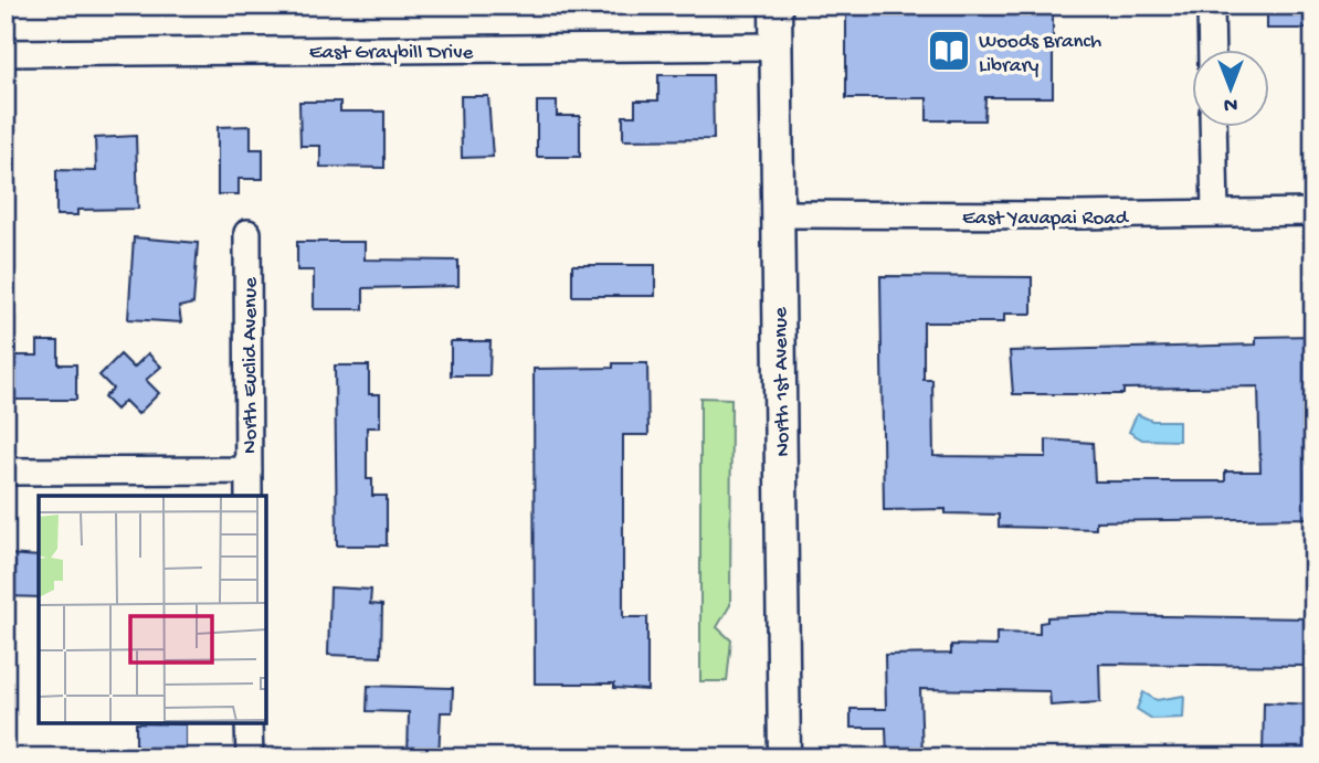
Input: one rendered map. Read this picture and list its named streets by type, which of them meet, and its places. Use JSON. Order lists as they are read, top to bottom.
{
  "streets": {
    "main road": ["North 1st Avenue"],
    "street": ["East Graybill Drive", "East Yavapai Road", "North Euclid Avenue"]
  },
  "crossings": [
    ["East Graybill Drive", "North 1st Avenue"],
    ["East Yavapai Road", "North 1st Avenue"]
  ],
  "places": {
    "library": ["Woods Branch Library"]
  },
  "north": "bottom"
}
